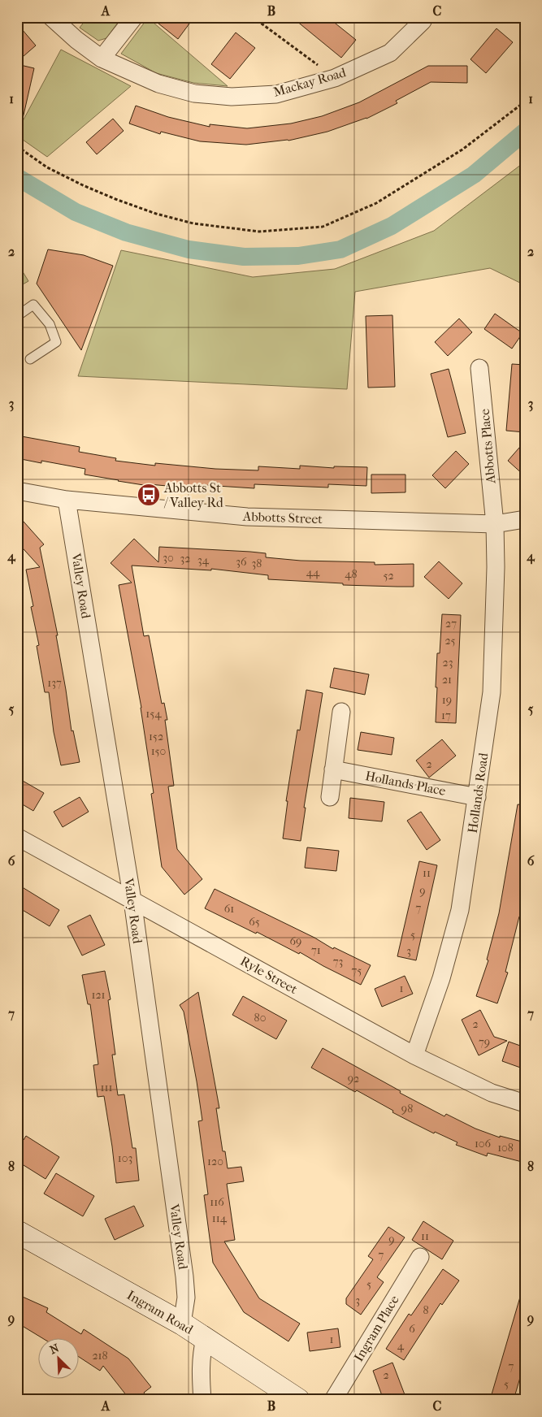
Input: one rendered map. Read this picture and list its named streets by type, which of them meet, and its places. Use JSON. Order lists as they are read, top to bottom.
{
  "streets": {
    "street": [
      "Mackay Road",
      "Abbotts Place",
      "Abbotts Street",
      "Valley Road",
      "Hollands Place",
      "Hollands Road",
      "Ryle Street",
      "Ingram Road",
      "Ingram Place"
    ]
  },
  "crossings": [
    ["Abbotts Place", "Abbotts Street"],
    ["Abbotts Place", "Hollands Road"],
    ["Abbotts Street", "Valley Road"],
    ["Abbotts Street", "Hollands Road"],
    ["Valley Road", "Ryle Street"],
    ["Valley Road", "Ingram Road"],
    ["Hollands Place", "Hollands Road"],
    ["Hollands Road", "Ryle Street"]
  ],
  "places": {
    "bus stop": ["Abbotts St / Valley Rd"]
  },
  "house_numbers": [
    "30",
    "32",
    "34",
    "36",
    "38",
    "44",
    "48",
    "52",
    "27",
    "25",
    "23",
    "21",
    "137",
    "19",
    "154",
    "17",
    "152",
    "150",
    "2",
    "11",
    "9",
    "7",
    "61",
    "65",
    "5",
    "69",
    "71",
    "3",
    "73",
    "75",
    "1",
    "121",
    "80",
    "2",
    "79",
    "92",
    "111",
    "98",
    "106",
    "108",
    "103",
    "120",
    "116",
    "114",
    "11",
    "9",
    "7",
    "5",
    "3",
    "8",
    "6",
    "1",
    "4",
    "218",
    "7",
    "2",
    "5"
  ],
  "north": "top left",
  "grid": {
    "columns": ["A", "B", "C"],
    "rows": [
      "1",
      "2",
      "3",
      "4",
      "5",
      "6",
      "7",
      "8",
      "9"
    ]
  }
}
